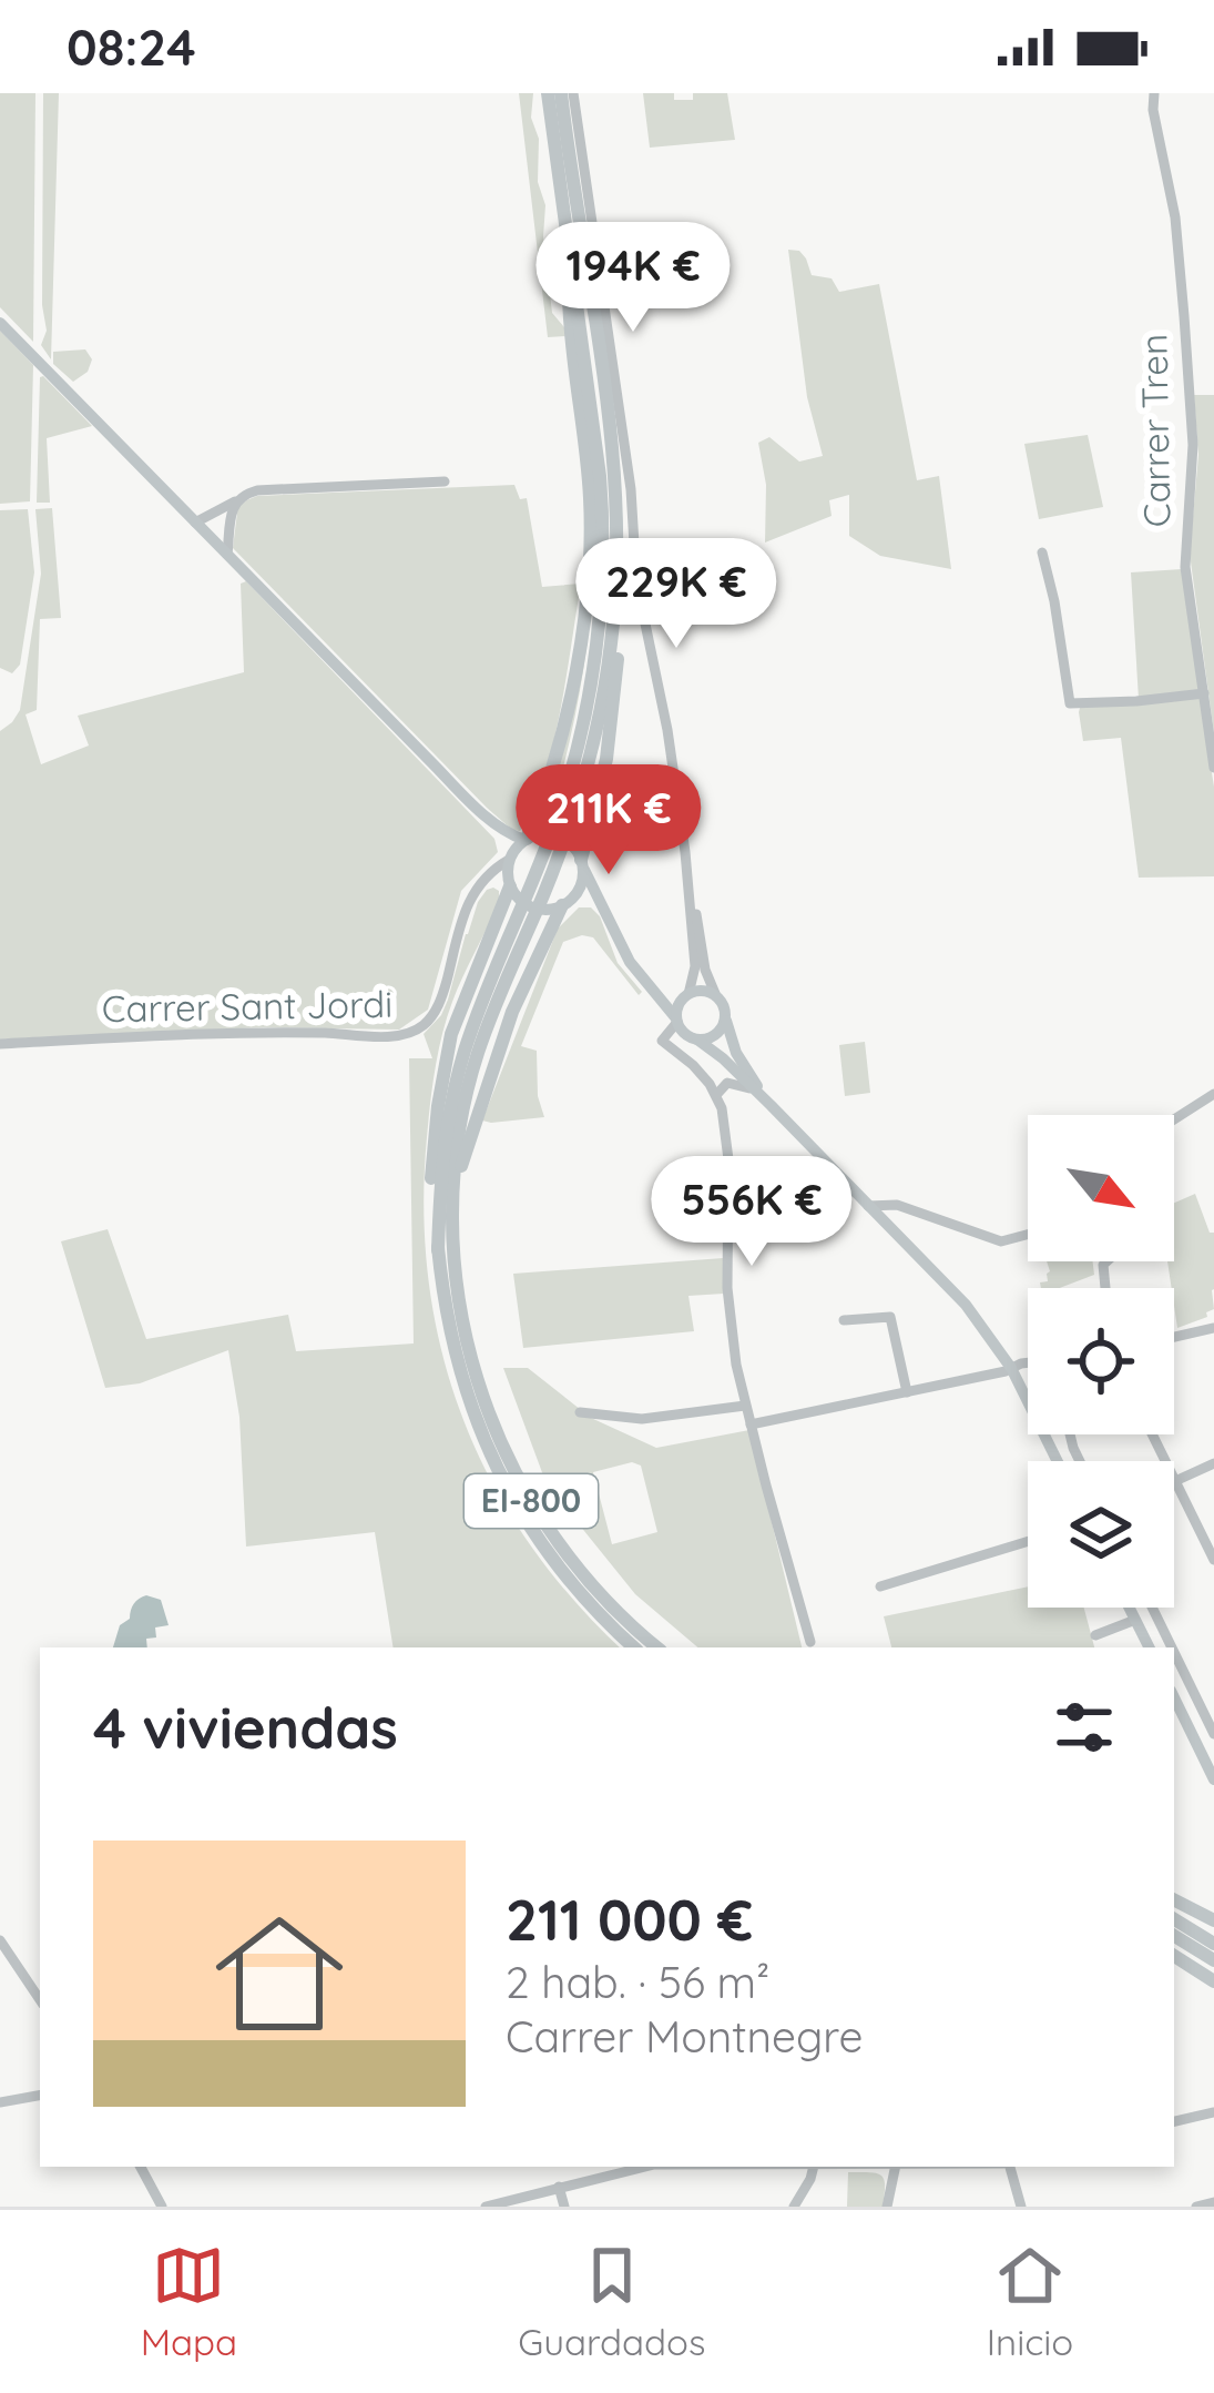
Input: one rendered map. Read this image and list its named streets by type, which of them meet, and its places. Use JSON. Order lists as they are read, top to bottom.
{
  "streets": {
    "highway": ["EI-800"],
    "street": ["Carrer Tren", "Carrer Sant Jordi"]
  },
  "north": "bottom right",
  "page": {
    "status": "08:24",
    "price": [
      "194K €",
      "229K €",
      "211K €",
      "556K €"
    ],
    "heading": "4 viviendas",
    "list": [
      {
        "name": "211 000 €",
        "note": "2 hab. · 56 m² · Carrer Montnegre"
      }
    ],
    "tabs": ["Mapa", "Guardados", "Inicio"]
  }
}
